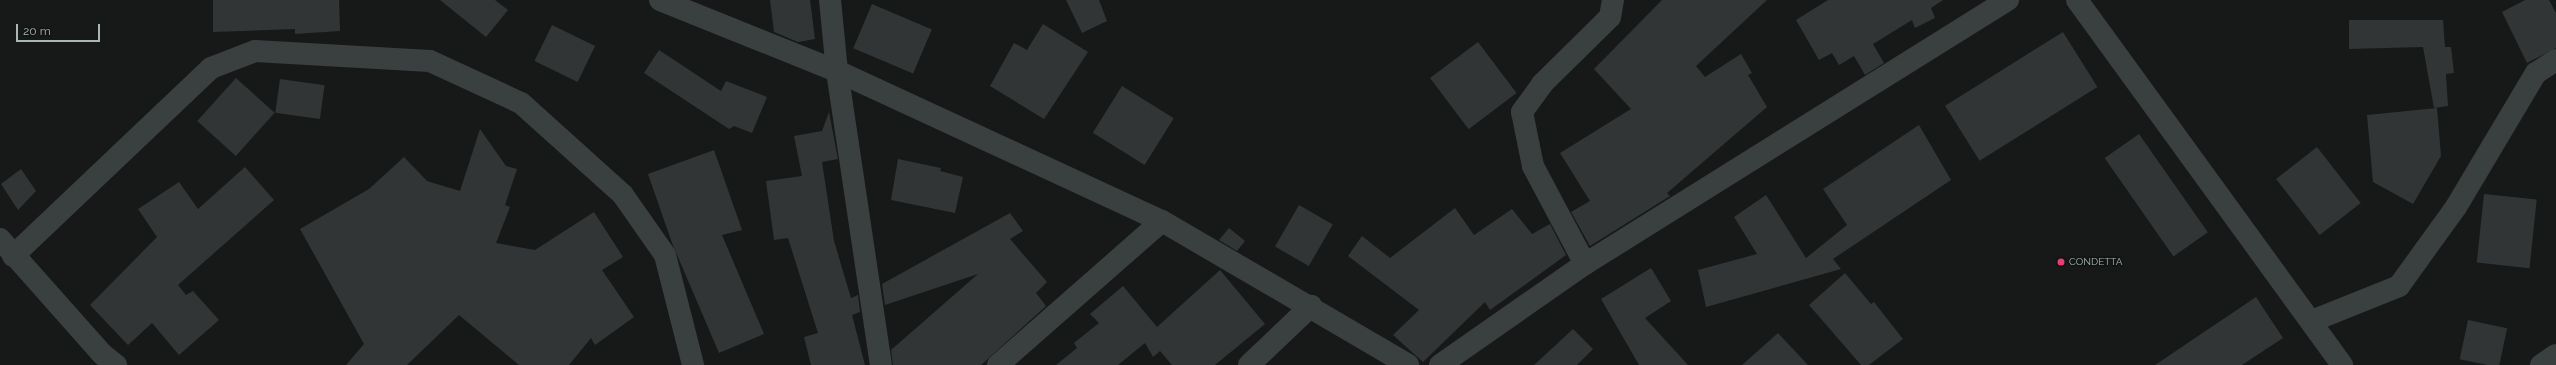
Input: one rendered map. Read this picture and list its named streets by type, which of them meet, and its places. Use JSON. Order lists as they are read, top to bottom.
{
  "places": ["CONDETTA"],
  "scale_bar": "20 m"
}
